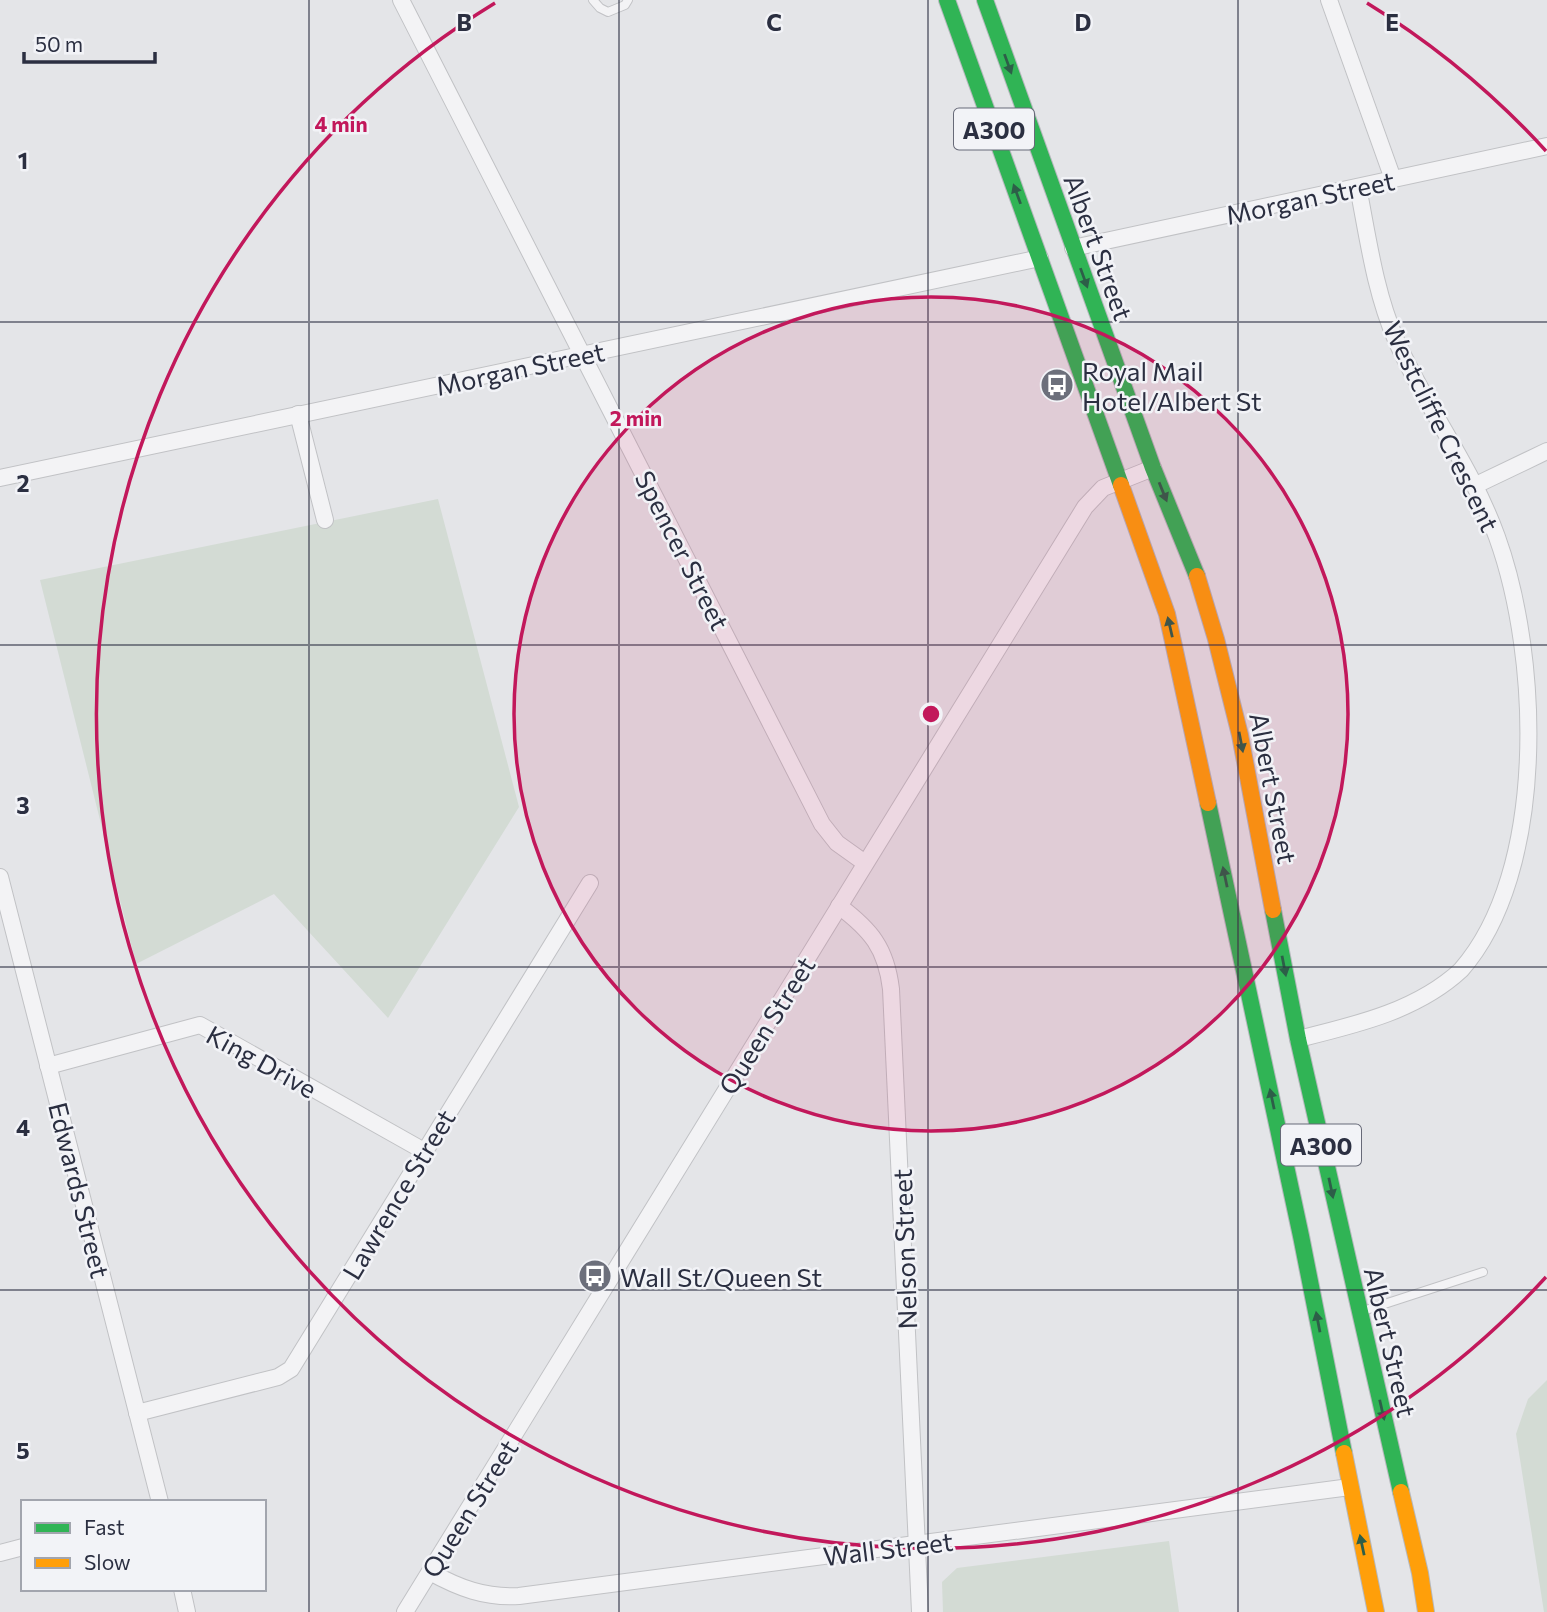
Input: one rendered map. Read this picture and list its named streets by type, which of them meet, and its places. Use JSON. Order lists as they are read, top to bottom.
{
  "streets": {
    "highway": ["A300", "Albert Street"],
    "street": [
      "Morgan Street",
      "Westcliffe Crescent",
      "Spencer Street",
      "Queen Street",
      "King Drive",
      "Edwards Street",
      "Lawrence Street",
      "Nelson Street",
      "Wall Street"
    ]
  },
  "crossings": [
    ["Morgan Street", "Albert Street"],
    ["Morgan Street", "Westcliffe Crescent"],
    ["Morgan Street", "Spencer Street"],
    ["Albert Street", "Westcliffe Crescent"],
    ["Albert Street", "Queen Street"],
    ["Albert Street", "Wall Street"],
    ["Spencer Street", "Queen Street"],
    ["Queen Street", "Nelson Street"],
    ["Queen Street", "Wall Street"],
    ["King Drive", "Edwards Street"],
    ["King Drive", "Lawrence Street"],
    ["Edwards Street", "Lawrence Street"],
    ["Nelson Street", "Wall Street"]
  ],
  "places": {
    "bus stop": ["Royal Mail Hotel/Albert St", "Wall St/Queen St"]
  },
  "legend": ["Fast", "Slow"],
  "scale_bar": "50 m",
  "grid": {
    "columns": [
      "B",
      "C",
      "D",
      "E"
    ],
    "rows": [
      "1",
      "2",
      "3",
      "4",
      "5"
    ]
  },
  "rings": ["4 min", "2 min"]
}
